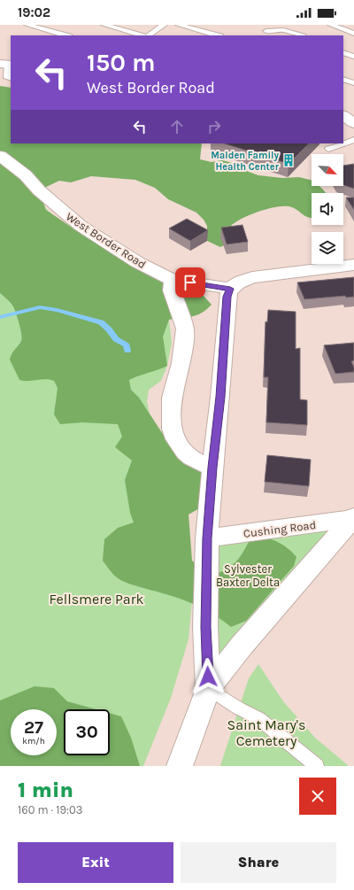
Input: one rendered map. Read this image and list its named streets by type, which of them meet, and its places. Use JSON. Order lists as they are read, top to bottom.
{
  "streets": {
    "street": ["West Border Road", "Cushing Road"]
  },
  "parks": ["Sylvester Baxter Delta", "Fellsmere Park", "Saint Mary's Cemetery"],
  "places": {
    "building": ["Malden Family Health Center"]
  },
  "north": "bottom right",
  "page": {
    "status": "19:02",
    "turn": ["150 m", "West Border Road"],
    "speed": "27 km/h",
    "limit": "30",
    "heading": ["1 min", "160 m · 19:03"],
    "buttons": ["Exit", "Share"]
  }
}
